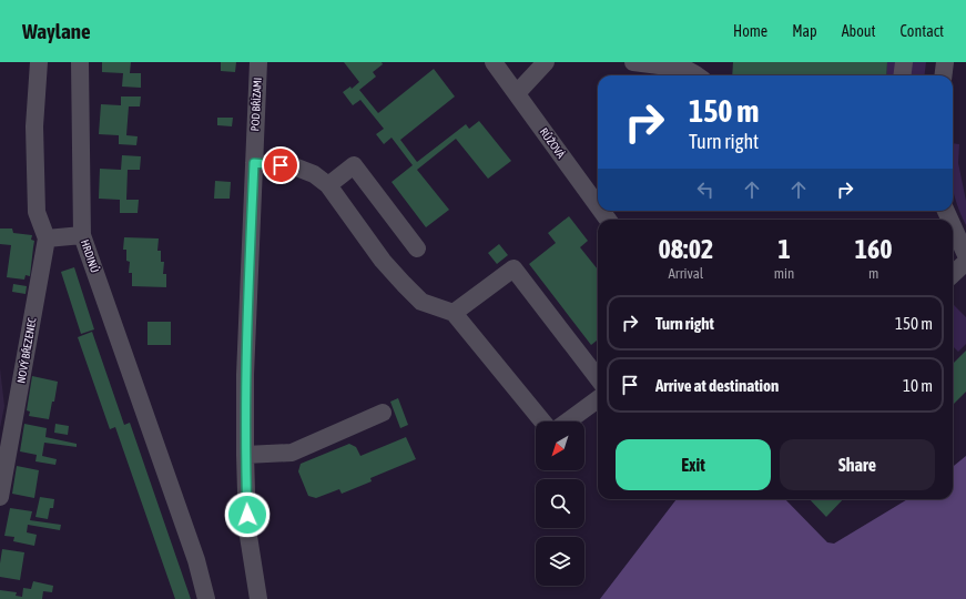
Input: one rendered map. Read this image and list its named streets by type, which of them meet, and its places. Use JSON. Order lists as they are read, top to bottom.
{
  "streets": {
    "street": [
      "POD BŘÍZAMI",
      "RŮŽOVÁ",
      "HRDINŮ",
      "NOVÝ BŘEZENEC"
    ]
  },
  "north": "bottom left",
  "page": {
    "header": "Waylane",
    "nav": [
      "Home",
      "Map",
      "About",
      "Contact"
    ],
    "turn": ["150 m", "Turn right"],
    "eta": [
      "08:02",
      "Arrival",
      "1",
      "min",
      "160",
      "m"
    ],
    "list": [
      {
        "name": "Turn right",
        "value": "150 m"
      },
      {
        "name": "Arrive at destination",
        "value": "10 m"
      }
    ],
    "buttons": ["Exit", "Share"]
  }
}
